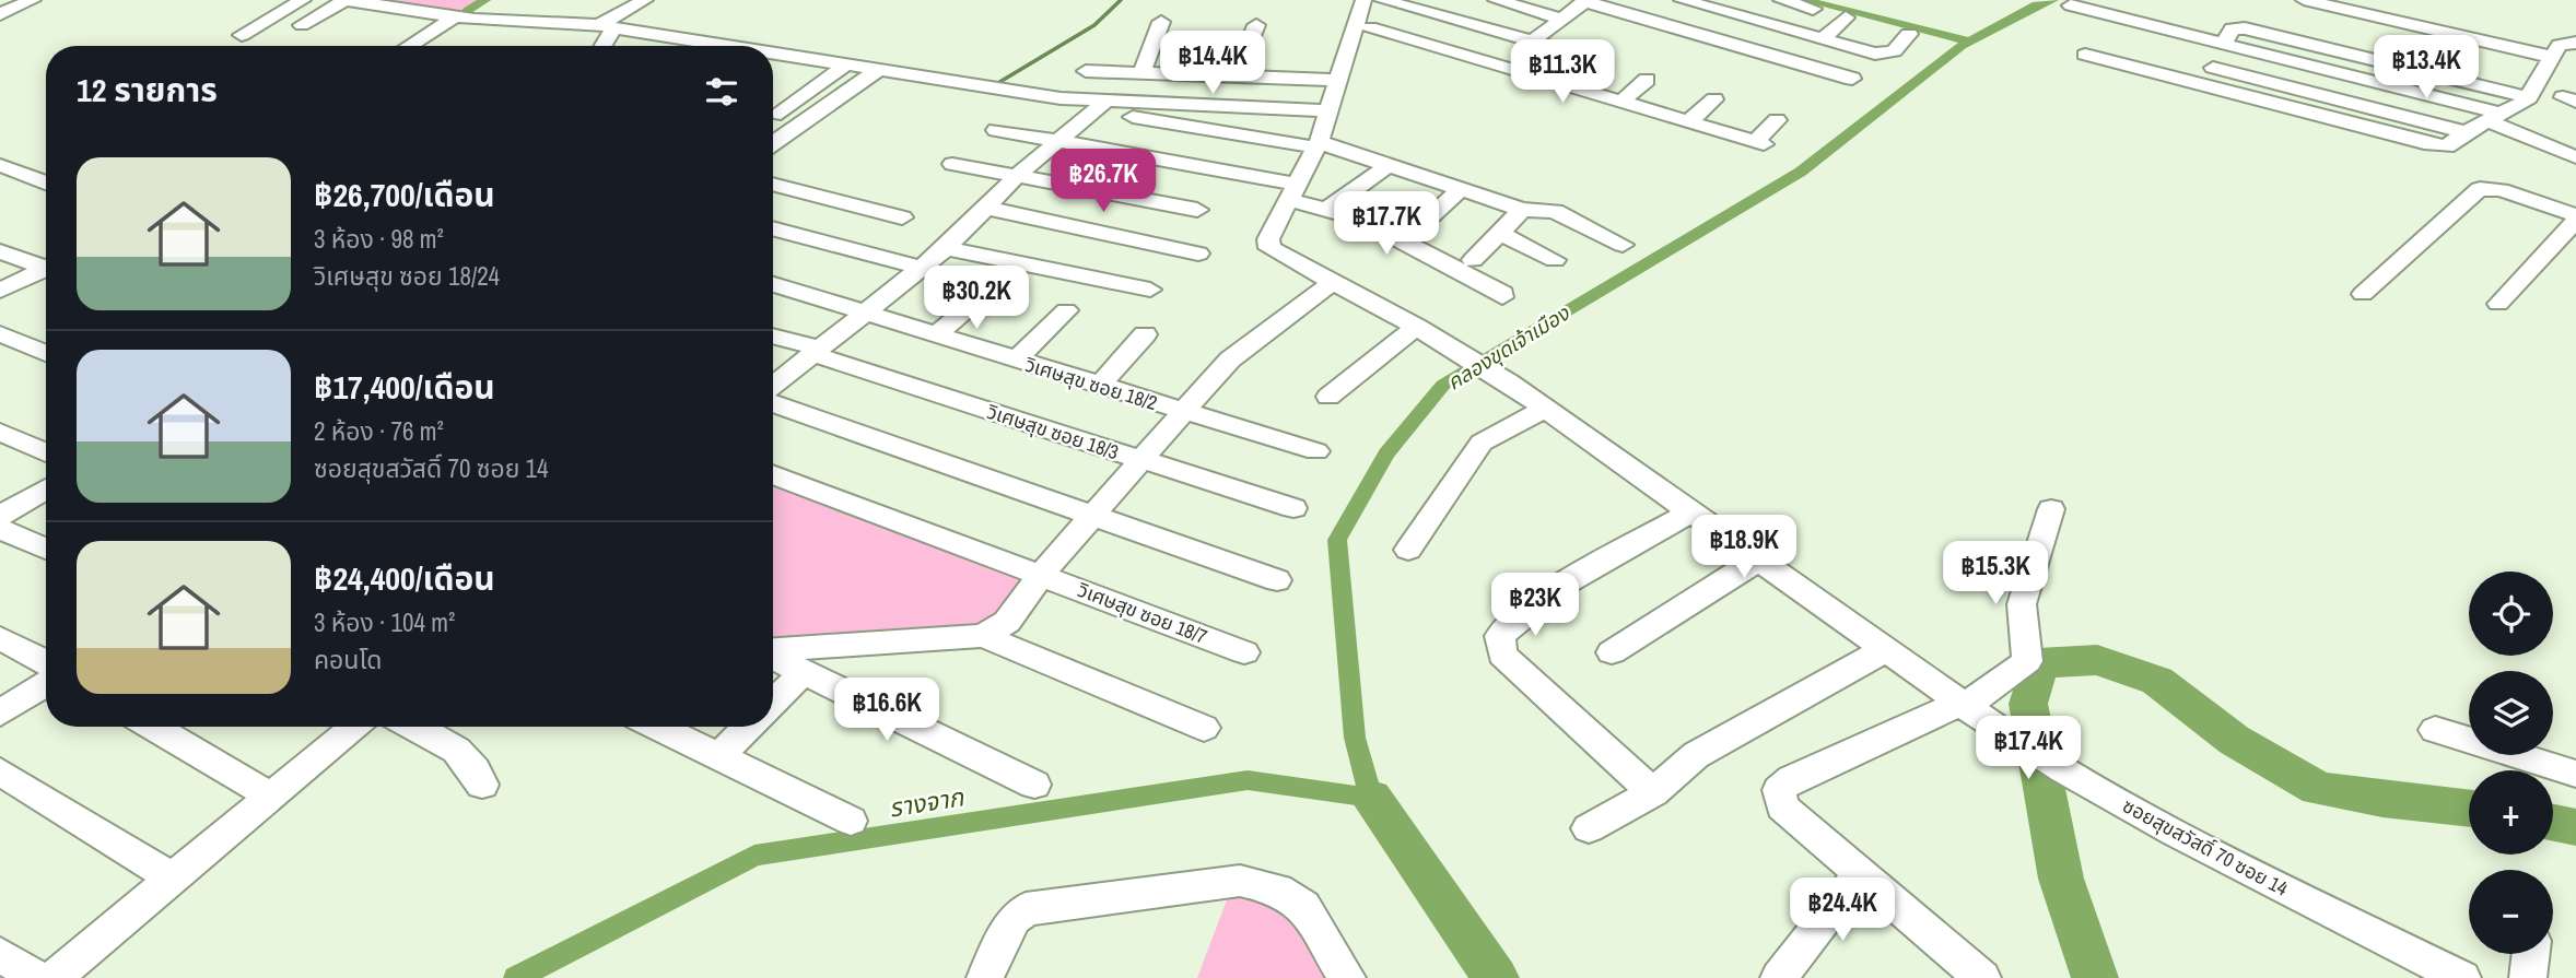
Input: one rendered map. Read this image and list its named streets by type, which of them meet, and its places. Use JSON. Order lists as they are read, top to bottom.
{
  "streets": {
    "street": [
      "วิเศษสุข ซอย 18/2",
      "วิเศษสุข ซอย 18/3",
      "วิเศษสุข ซอย 18/7",
      "ซอยสุขสวัสดิ์ 70 ซอย 14"
    ]
  },
  "water": ["คลองขุดเจ้าเมือง", "รางจาก"],
  "page": {
    "price": [
      "฿14.4K",
      "฿13.4K",
      "฿11.3K",
      "฿26.7K",
      "฿17.7K",
      "฿30.2K",
      "฿18.9K",
      "฿15.3K",
      "฿23K",
      "฿16.6K",
      "฿17.4K",
      "฿24.4K"
    ],
    "heading": "12 รายการ",
    "list": [
      {
        "name": "฿26,700/เดือน",
        "note": "3 ห้อง · 98 m² · วิเศษสุข ซอย 18/24"
      },
      {
        "name": "฿17,400/เดือน",
        "note": "2 ห้อง · 76 m² · ซอยสุขสวัสดิ์ 70 ซอย 14"
      },
      {
        "name": "฿24,400/เดือน",
        "note": "3 ห้อง · 104 m² · คอนโด"
      }
    ],
    "map_buttons": ["+", "−"]
  }
}
